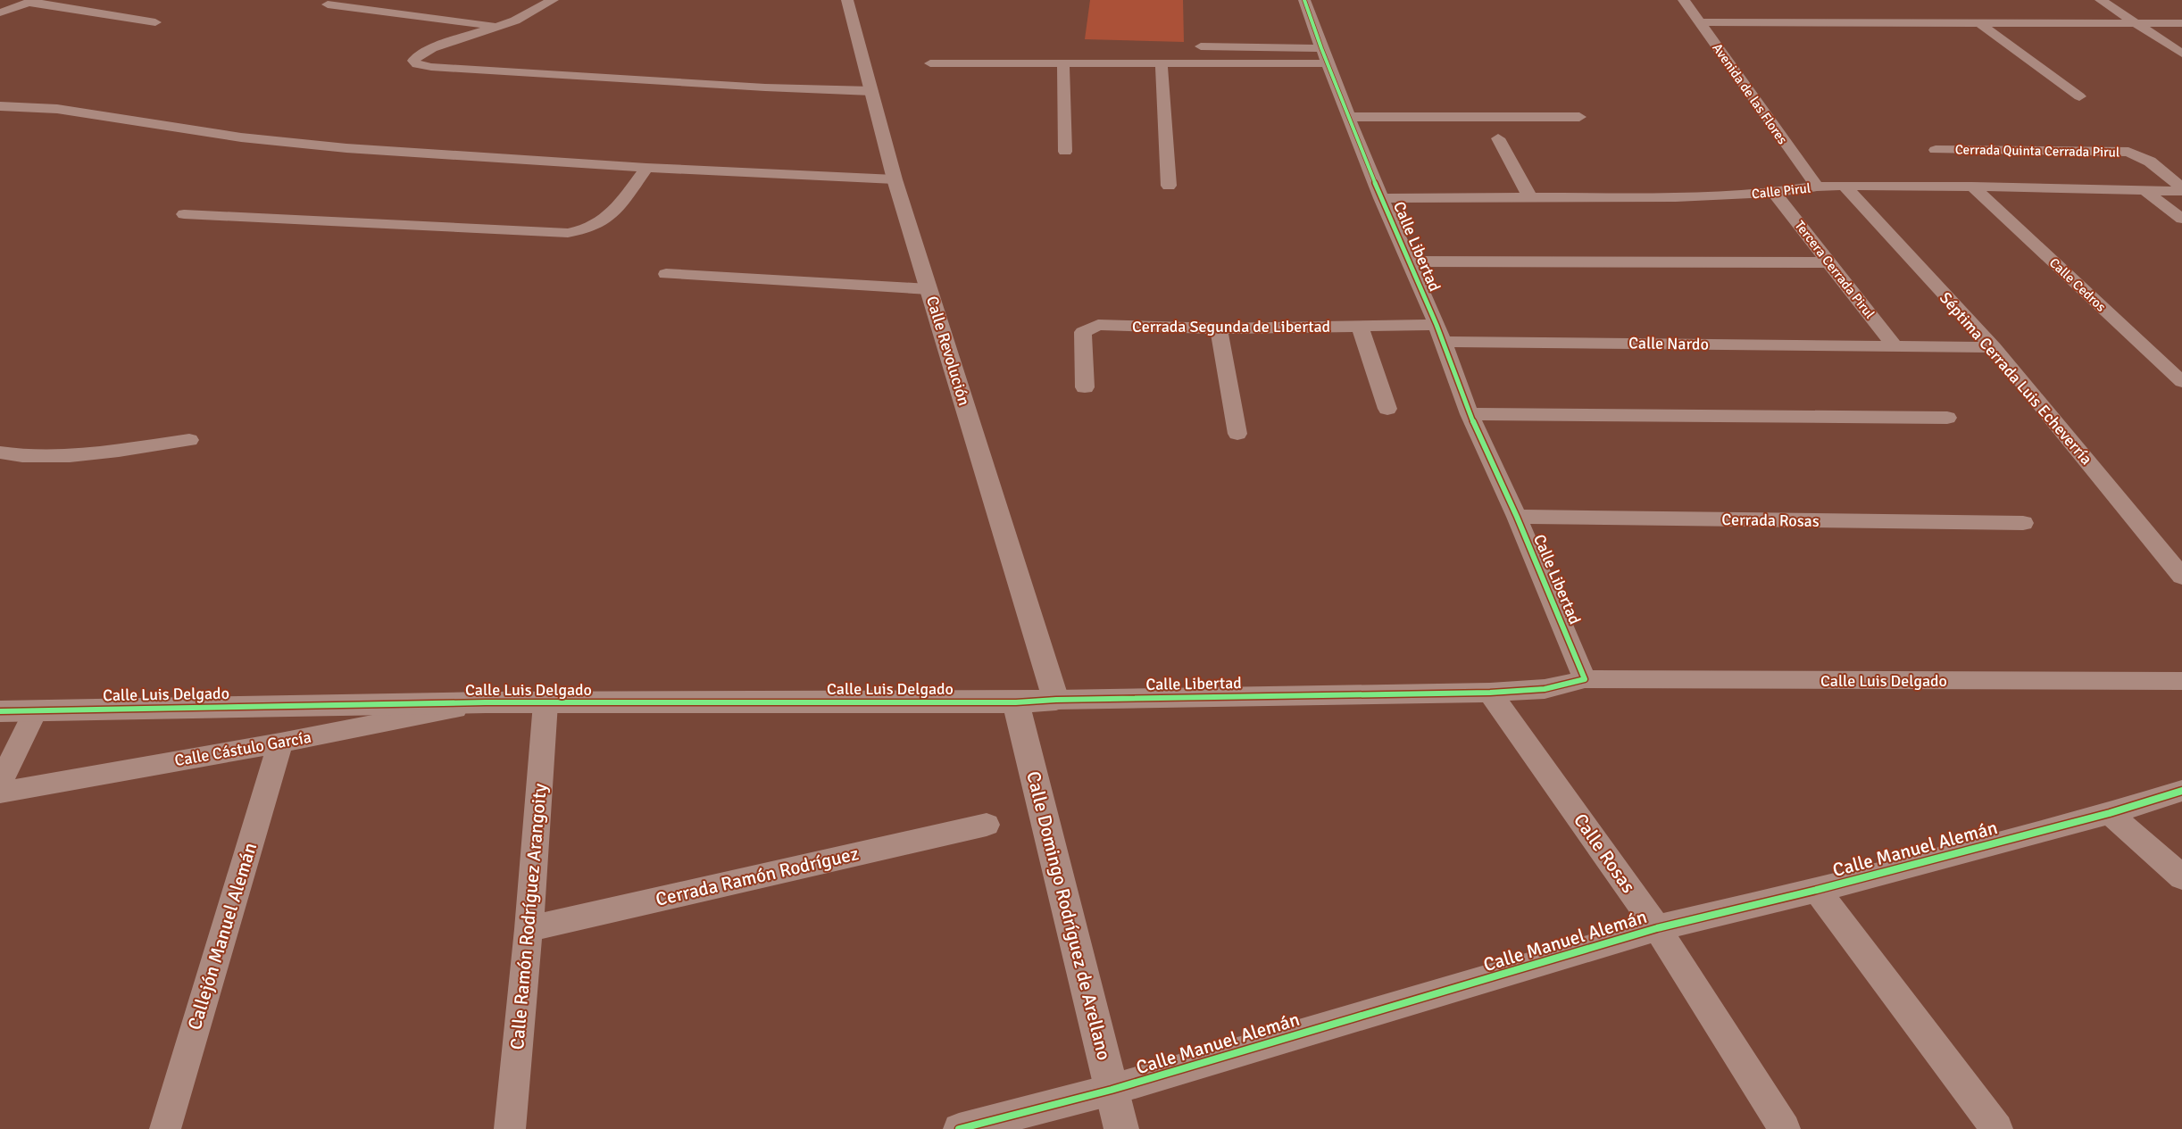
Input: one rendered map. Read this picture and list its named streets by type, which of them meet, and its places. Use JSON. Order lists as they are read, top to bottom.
{
  "streets": {
    "street": [
      "Avenida de las Flores",
      "Cerrada Quinta Cerrada Pirul",
      "Calle Pirul",
      "Calle Libertad",
      "Tercera Cerrada Pirul",
      "Calle Cedros",
      "Cerrada Segunda de Libertad",
      "Calle Nardo",
      "Calle Revolución",
      "Séptima Cerrada Luis Echeverría",
      "Cerrada Rosas",
      "Calle Luis Delgado",
      "Calle Cástulo García",
      "Calle Manuel Alemán",
      "Calle Rosas",
      "Cerrada Ramón Rodríguez",
      "Calle Domingo Rodríguez de Arellano",
      "Calle Ramón Rodríguez Arangoity",
      "Callejón Manuel Alemán"
    ]
  },
  "crossings": [
    ["Avenida de las Flores", "Calle Pirul"],
    ["Calle Pirul", "Calle Libertad"],
    ["Calle Pirul", "Tercera Cerrada Pirul"],
    ["Calle Pirul", "Calle Cedros"],
    ["Calle Pirul", "Séptima Cerrada Luis Echeverría"],
    ["Calle Libertad", "Cerrada Segunda de Libertad"],
    ["Calle Libertad", "Calle Nardo"],
    ["Calle Libertad", "Calle Revolución"],
    ["Calle Libertad", "Cerrada Rosas"],
    ["Calle Libertad", "Calle Luis Delgado"],
    ["Calle Libertad", "Calle Rosas"],
    ["Tercera Cerrada Pirul", "Calle Nardo"],
    ["Cerrada Segunda de Libertad", "Calle Nardo"],
    ["Calle Nardo", "Séptima Cerrada Luis Echeverría"],
    ["Calle Revolución", "Calle Luis Delgado"],
    ["Calle Luis Delgado", "Calle Cástulo García"],
    ["Calle Luis Delgado", "Calle Domingo Rodríguez de Arellano"],
    ["Calle Luis Delgado", "Calle Ramón Rodríguez Arangoity"],
    ["Calle Cástulo García", "Callejón Manuel Alemán"],
    ["Calle Manuel Alemán", "Calle Rosas"],
    ["Calle Manuel Alemán", "Calle Domingo Rodríguez de Arellano"],
    ["Cerrada Ramón Rodríguez", "Calle Ramón Rodríguez Arangoity"]
  ]
}
